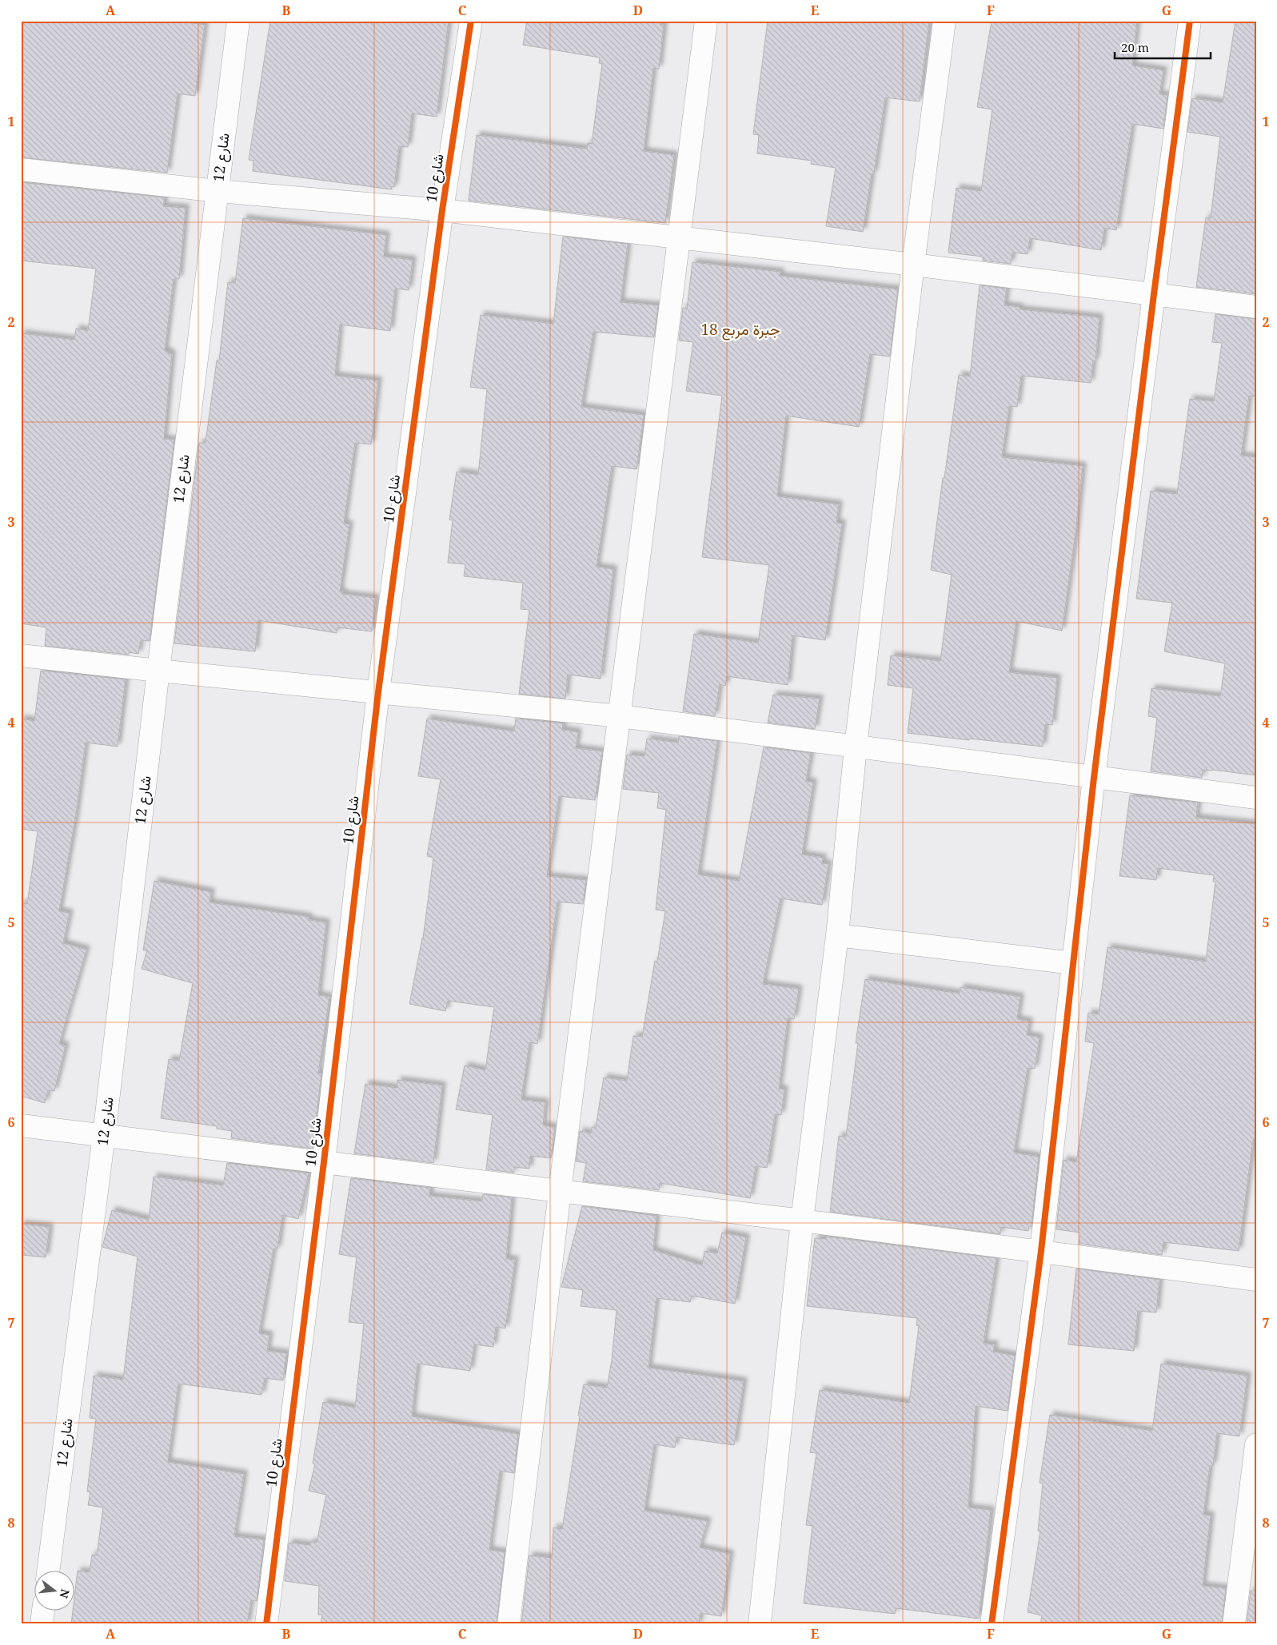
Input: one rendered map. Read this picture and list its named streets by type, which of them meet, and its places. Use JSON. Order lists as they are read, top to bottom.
{
  "streets": {
    "street": ["شارع 12", "شارع 10"]
  },
  "districts": ["جبرة مربع 18"],
  "scale_bar": "20 m",
  "north": "right",
  "grid": {
    "columns": [
      "A",
      "B",
      "C",
      "D",
      "E",
      "F",
      "G"
    ],
    "rows": [
      "1",
      "2",
      "3",
      "4",
      "5",
      "6",
      "7",
      "8"
    ]
  }
}
